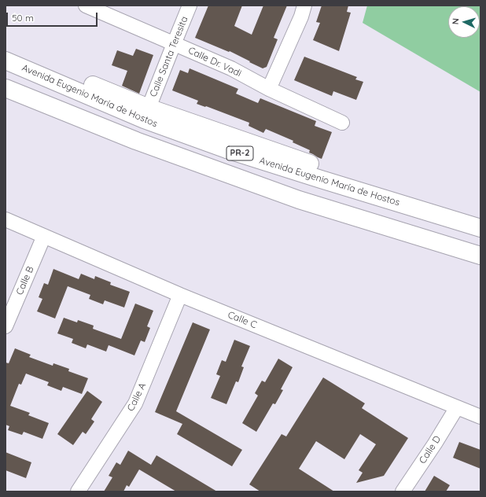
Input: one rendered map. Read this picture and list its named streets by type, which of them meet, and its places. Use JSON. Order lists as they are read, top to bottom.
{
  "streets": {
    "highway": ["Avenida Eugenio María de Hostos", "PR-2"],
    "street": [
      "Calle Santa Teresita",
      "Calle Dr. Vadi",
      "Calle B",
      "Calle C",
      "Calle A",
      "Calle D"
    ]
  },
  "crossings": [
    ["Calle Santa Teresita", "Calle Dr. Vadi"],
    ["Calle B", "Calle C"],
    ["Calle C", "Calle A"],
    ["Calle C", "Calle D"]
  ],
  "scale_bar": "50 m",
  "north": "left"
}
